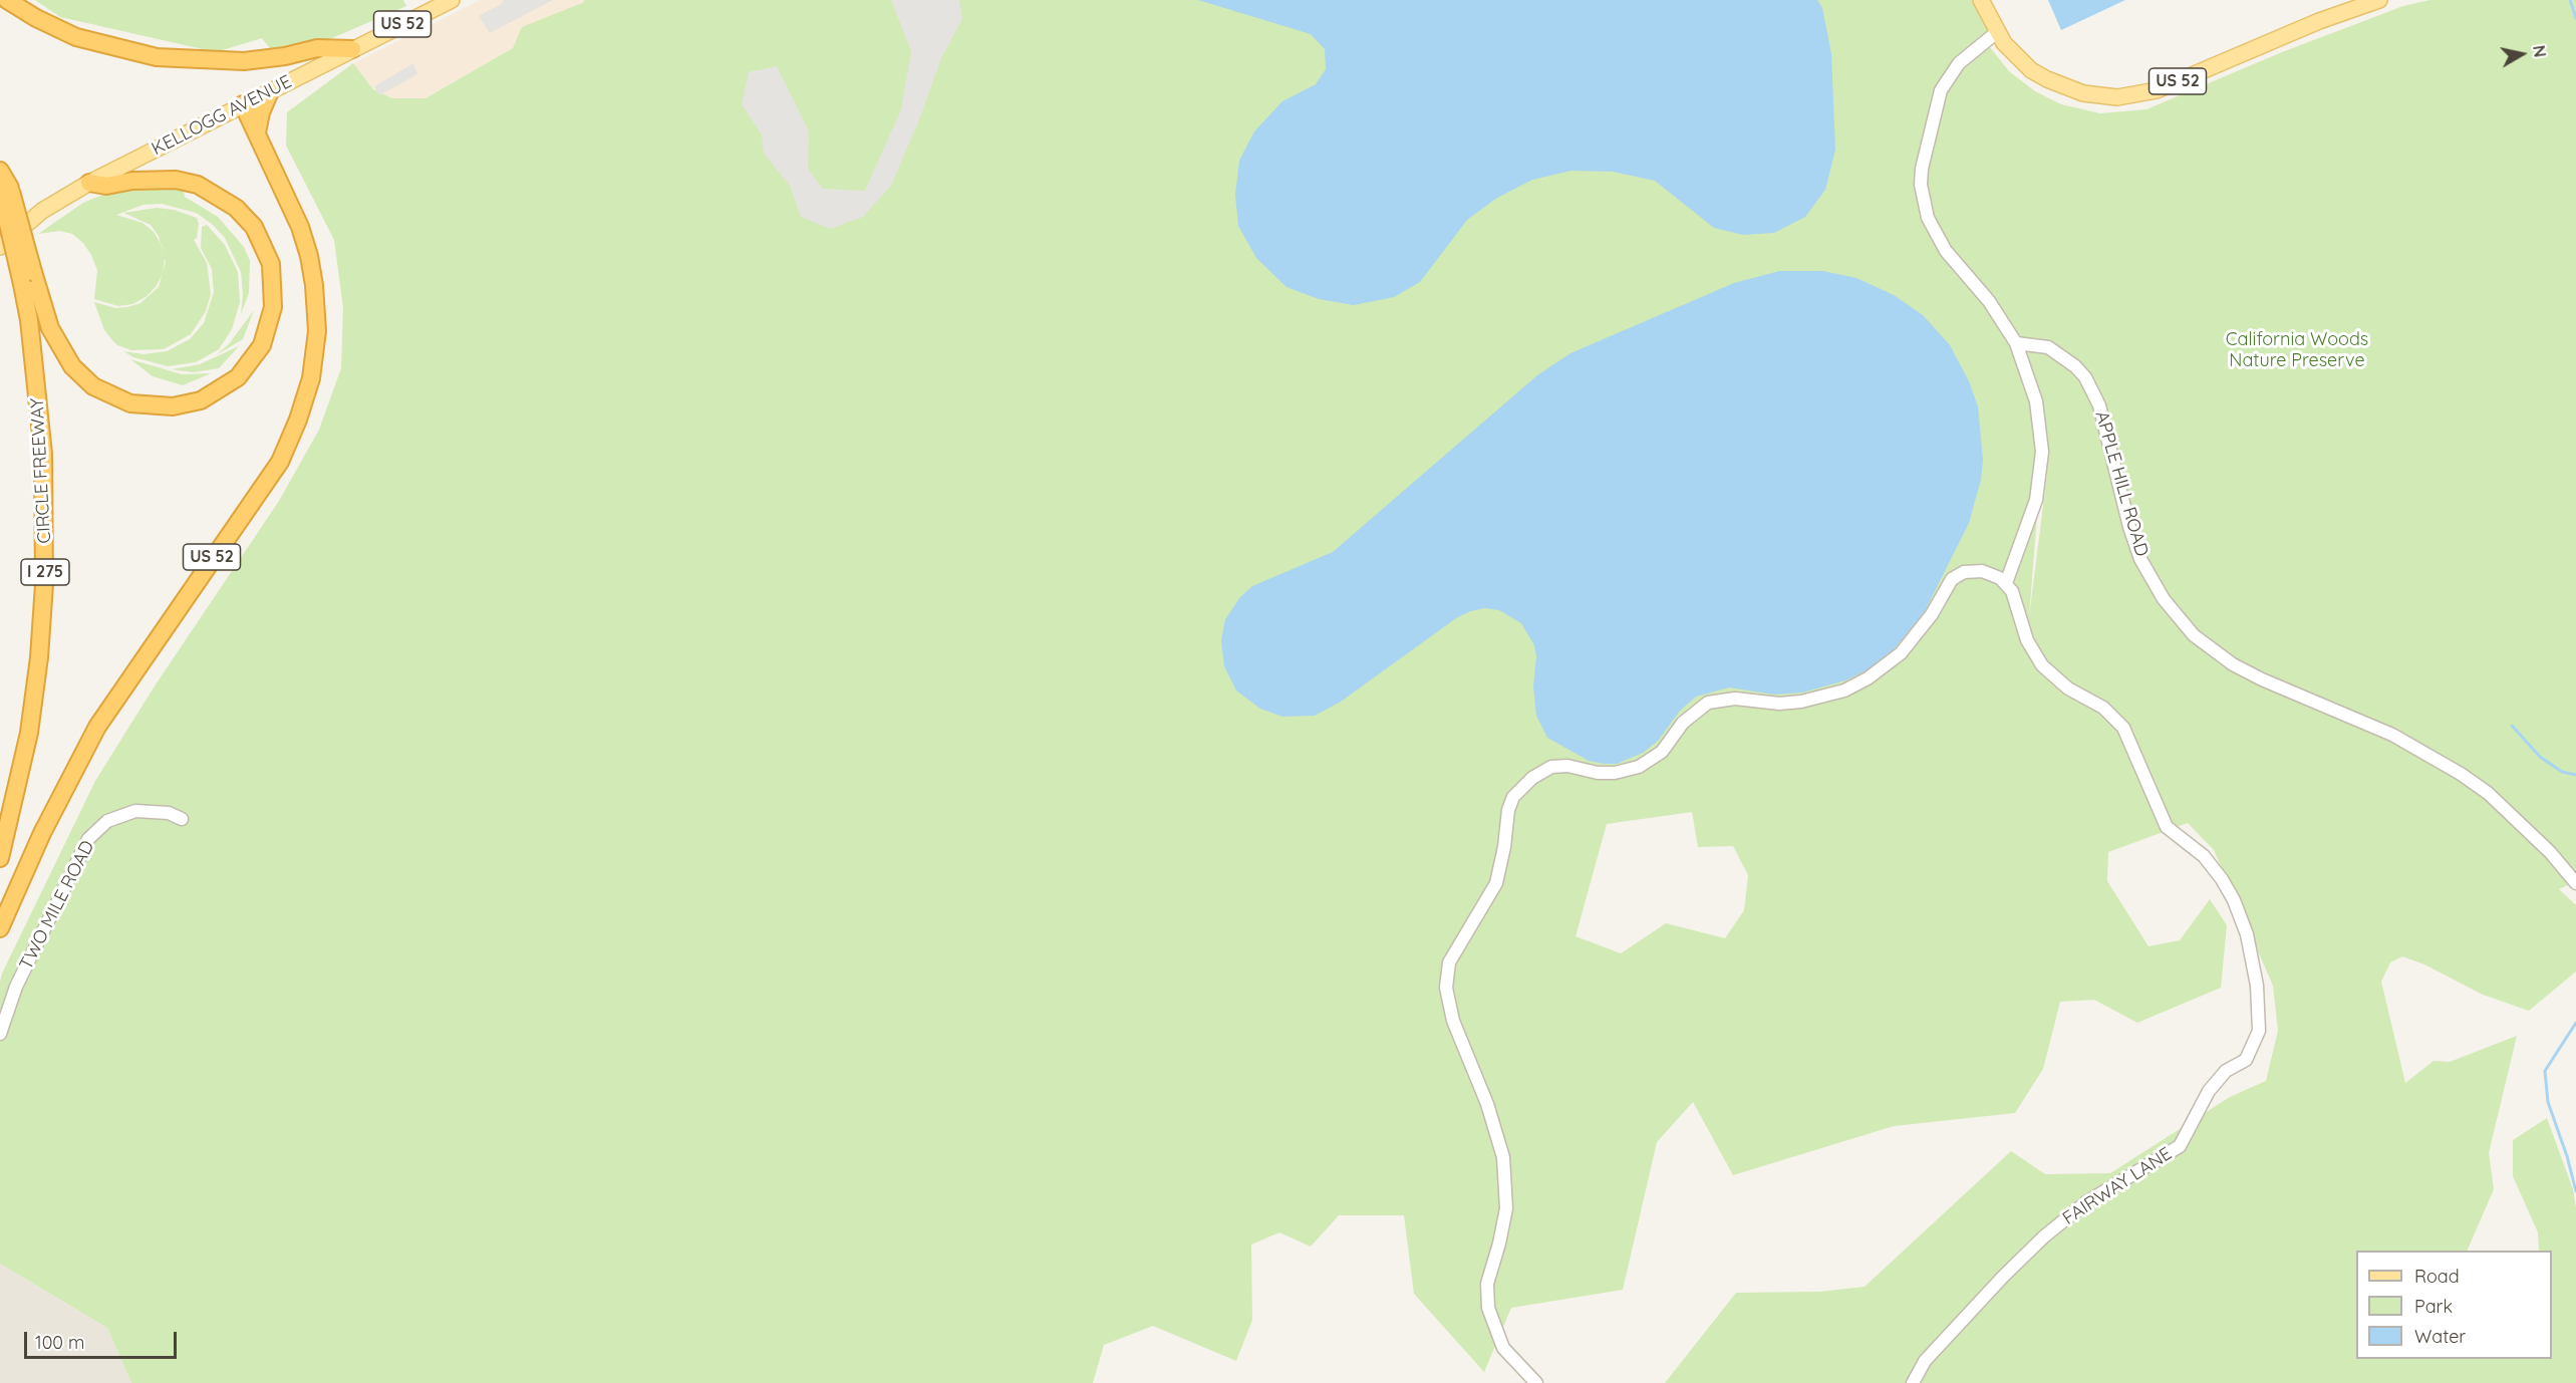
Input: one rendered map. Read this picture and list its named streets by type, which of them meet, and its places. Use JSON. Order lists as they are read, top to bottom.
{
  "streets": {
    "highway": ["US 52", "CIRCLE FREEWAY", "I 275"],
    "main road": ["KELLOGG AVENUE"],
    "street": ["APPLE HILL ROAD", "TWO MILE ROAD", "FAIRWAY LANE"]
  },
  "crossings": [
    ["US 52", "KELLOGG AVENUE"]
  ],
  "parks": ["California Woods Nature Preserve"],
  "legend": ["Road", "Park", "Water"],
  "scale_bar": "100 m",
  "north": "right"
}
